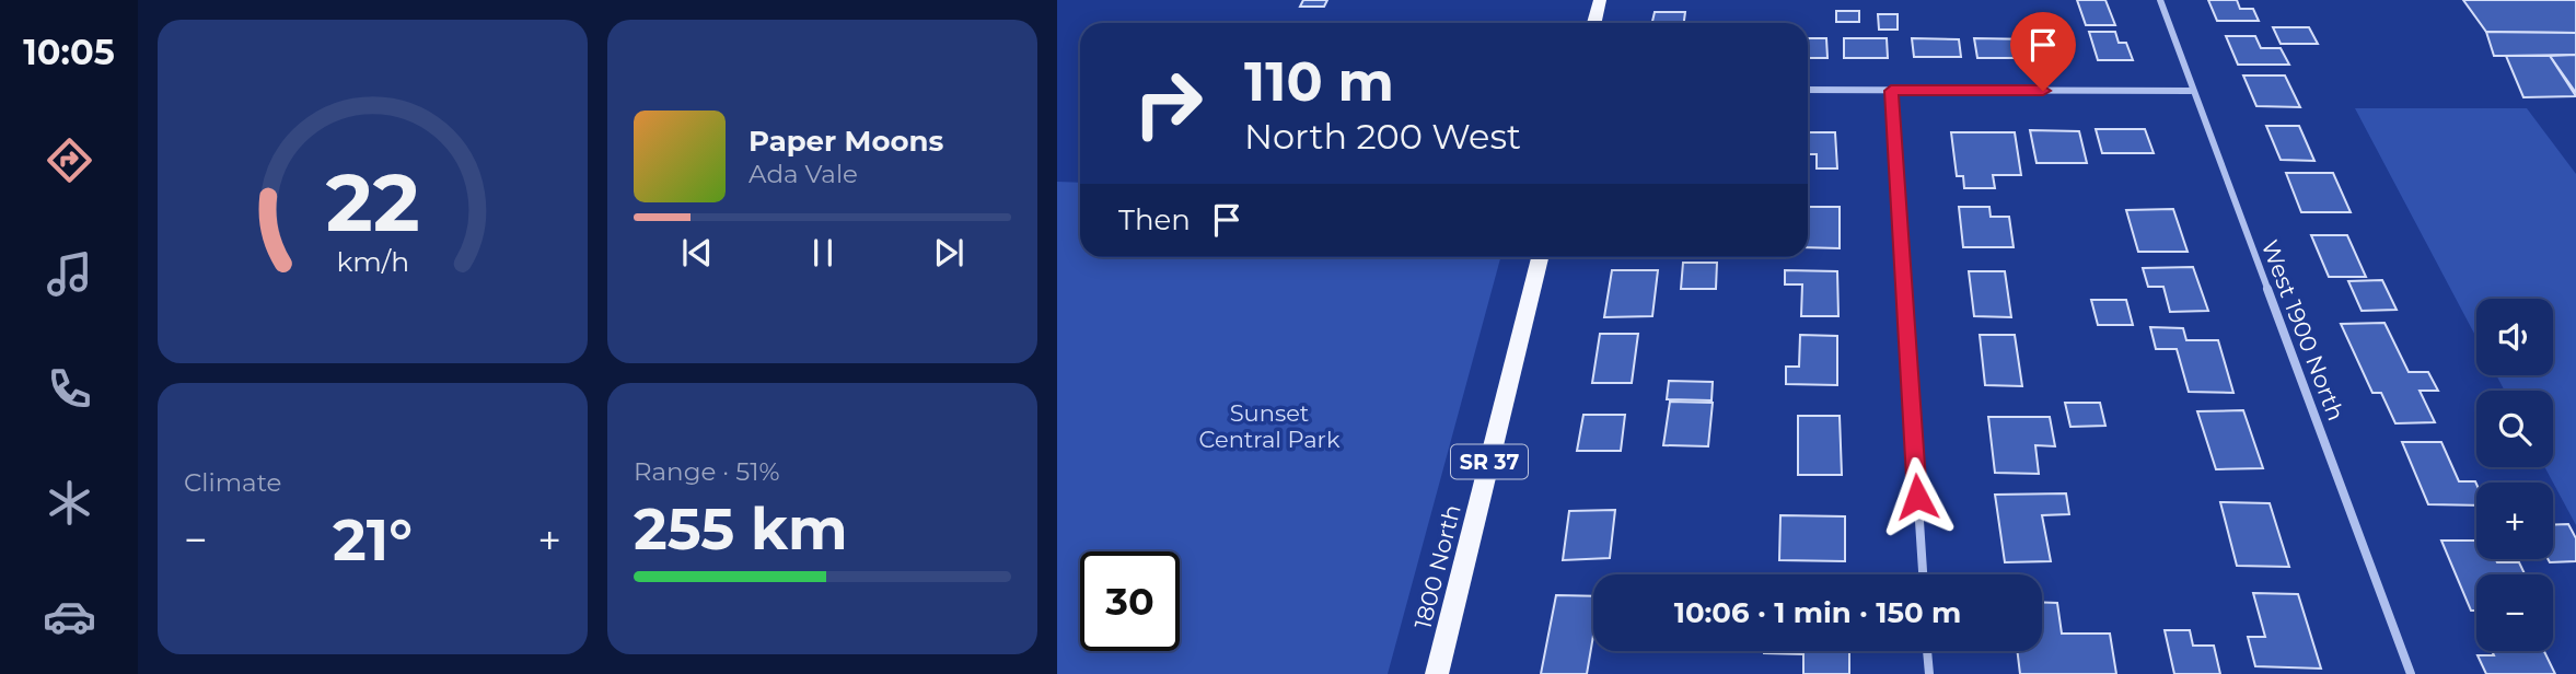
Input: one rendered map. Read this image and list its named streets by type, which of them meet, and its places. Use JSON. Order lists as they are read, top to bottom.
{
  "streets": {
    "main road": ["SR 37", "1800 North"],
    "street": ["West 1900 North"]
  },
  "parks": ["Sunset Central Park"],
  "page": {
    "tabs": "10:05",
    "turn": ["110 m", "North 200 West"],
    "song": ["Paper Moons", "Ada Vale"],
    "then": "Then",
    "map_buttons": ["+", "−"],
    "tile": [
      "Climate",
      ["Range · 51%", "255 km"]
    ],
    "heat": ["−", "21°", "+"],
    "limit": "30",
    "trip": "10:06 · 1 min · 150 m",
    "gauge": ["22", "km/h"]
  }
}
